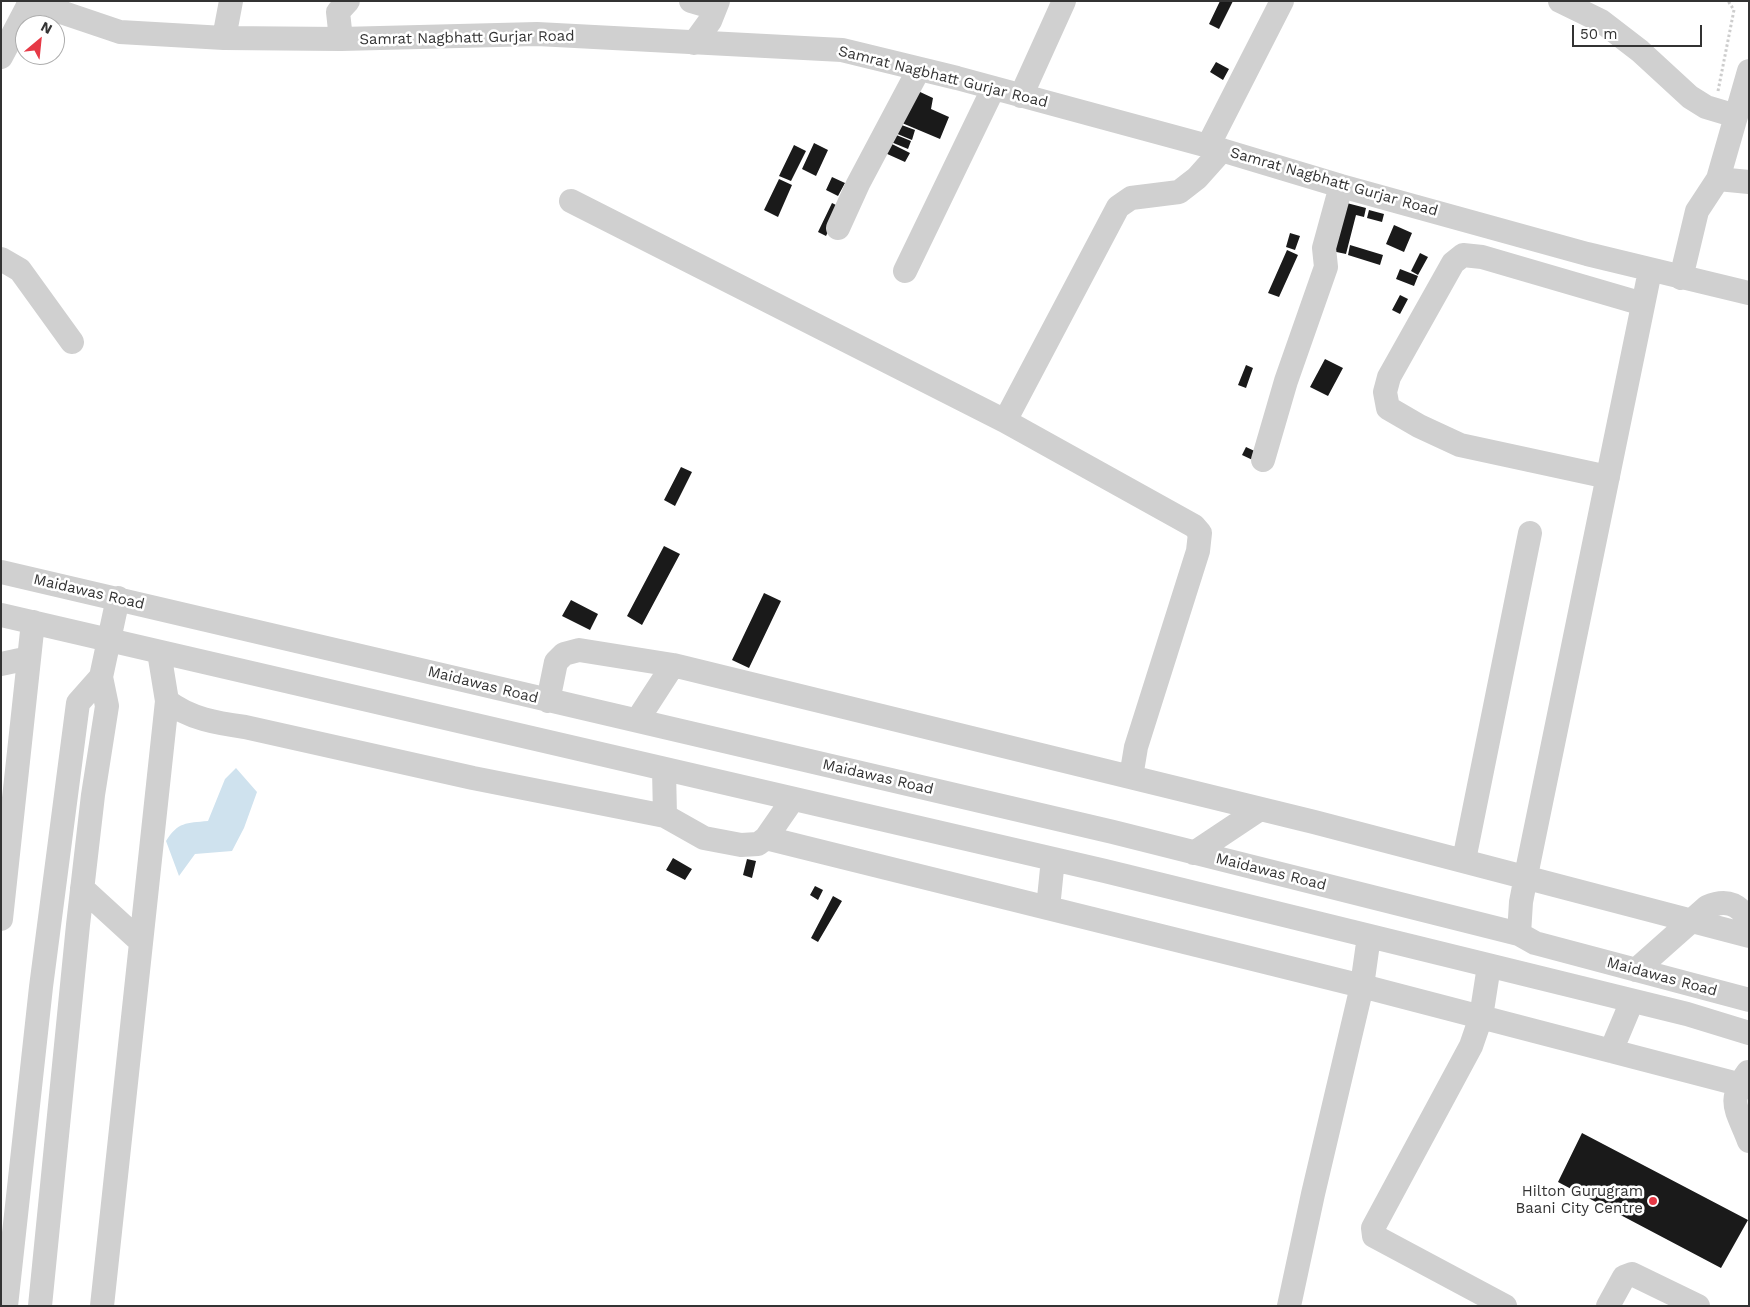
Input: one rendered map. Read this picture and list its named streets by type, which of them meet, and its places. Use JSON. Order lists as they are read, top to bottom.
{
  "streets": {
    "street": ["Samrat Nagbhatt Gurjar Road", "Maidawas Road"]
  },
  "places": ["Hilton Gurugram Baani City Centre"],
  "scale_bar": "50 m",
  "north": "top right"
}
